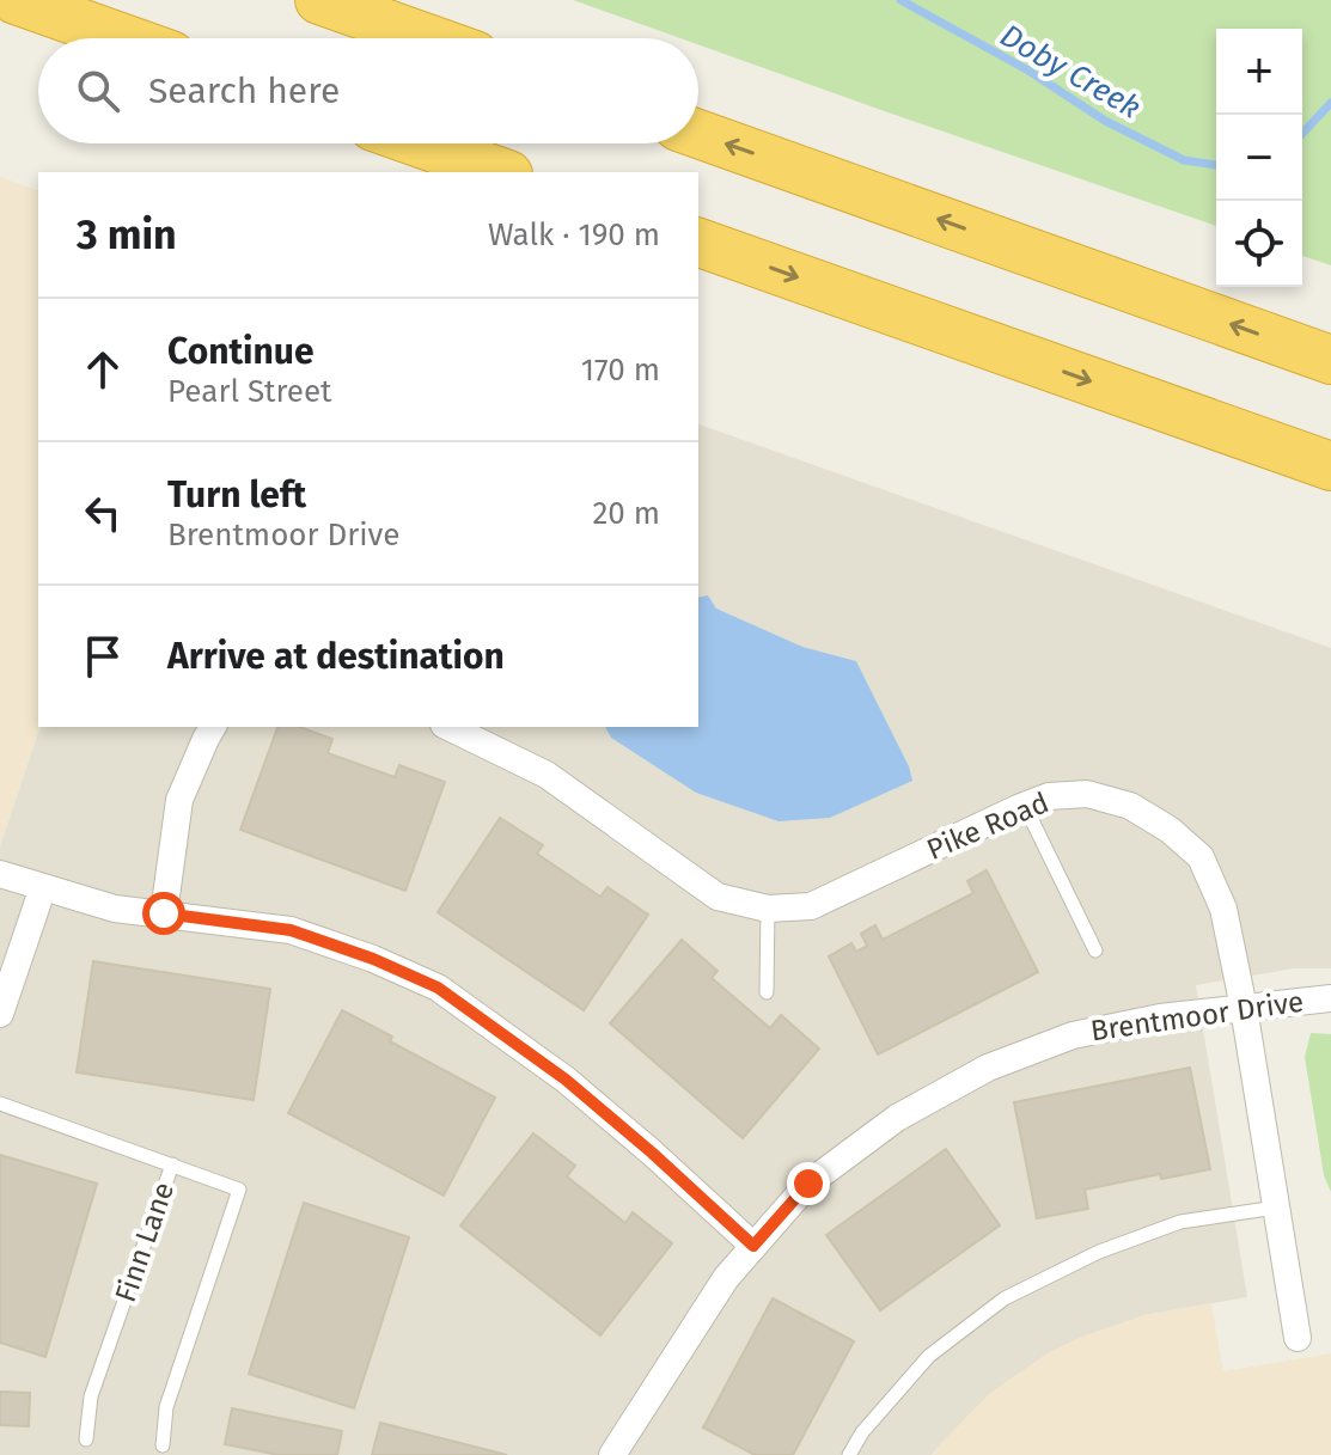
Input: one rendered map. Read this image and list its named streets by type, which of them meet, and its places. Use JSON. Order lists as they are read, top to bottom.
{
  "streets": {
    "street": ["Pike Road", "Brentmoor Drive"],
    "lane": ["Finn Lane"]
  },
  "crossings": [
    ["Pike Road", "Brentmoor Drive"]
  ],
  "water": ["Doby Creek"],
  "page": {
    "map_buttons": ["+", "−"],
    "search": "Search here",
    "heading": ["3 min", "Walk · 190 m"],
    "list": [
      ["Continue", "Pearl Street", "170 m"],
      ["Turn left", "Brentmoor Drive", "20 m"],
      "Arrive at destination"
    ]
  }
}
